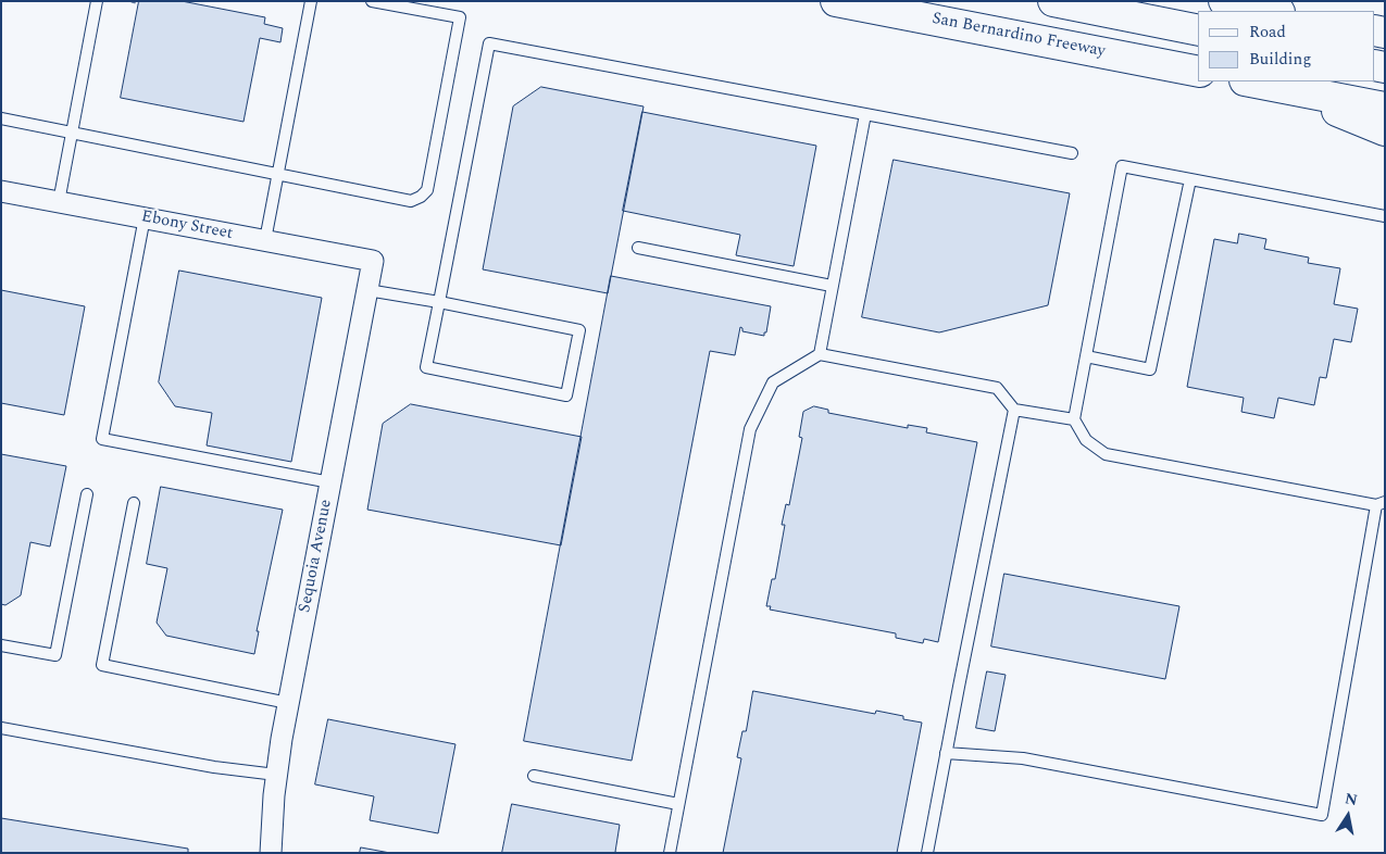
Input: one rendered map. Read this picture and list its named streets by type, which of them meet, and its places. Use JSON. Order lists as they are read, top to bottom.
{
  "streets": {
    "highway": ["San Bernardino Freeway"],
    "street": ["Ebony Street", "Sequoia Avenue"]
  },
  "crossings": [
    ["Ebony Street", "Sequoia Avenue"]
  ],
  "legend": ["Road", "Building"],
  "north": "top"
}
